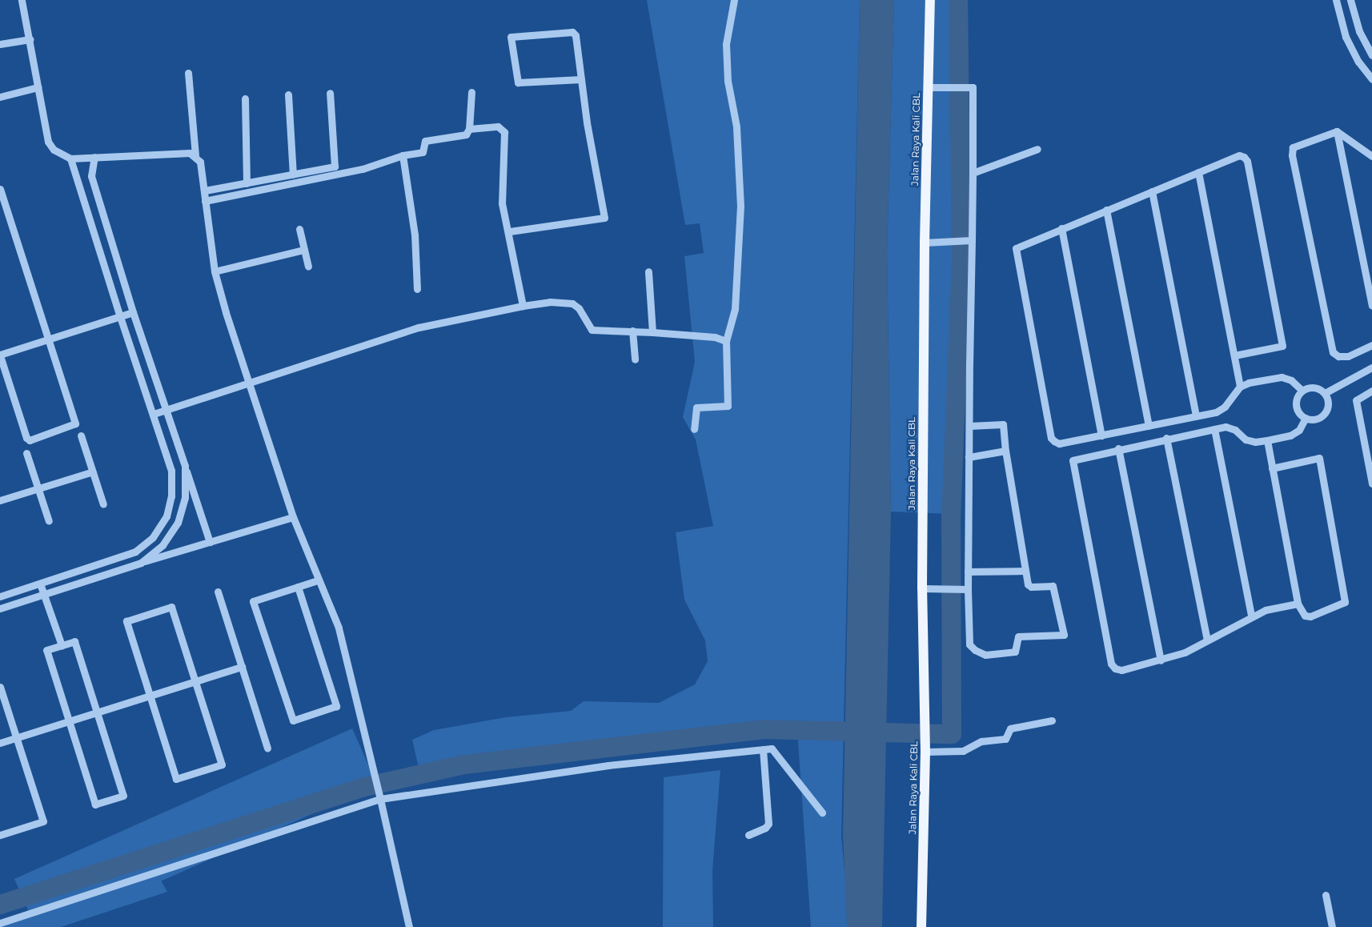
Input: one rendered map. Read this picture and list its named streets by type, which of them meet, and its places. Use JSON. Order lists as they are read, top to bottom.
{
  "streets": {
    "main road": ["Jalan Raya Kali CBL"]
  }
}
